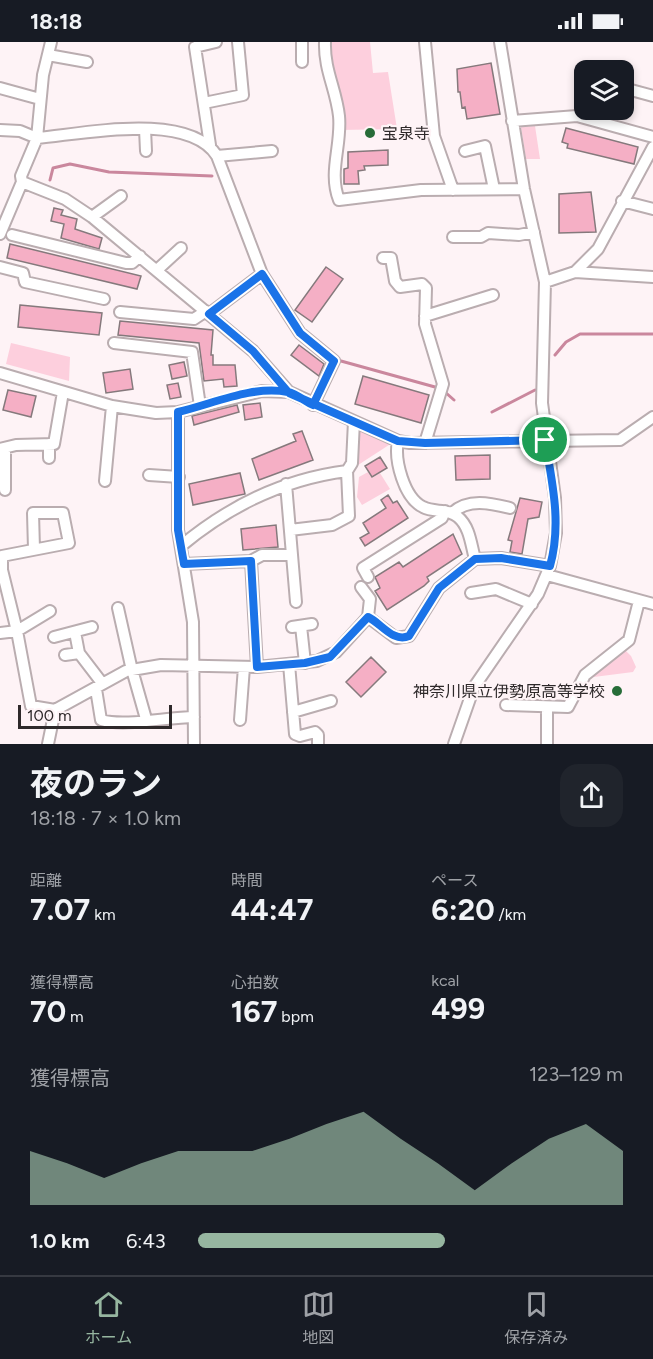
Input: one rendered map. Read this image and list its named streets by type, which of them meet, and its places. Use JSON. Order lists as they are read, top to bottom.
{
  "places": ["宝泉寺", "神奈川県立伊勢原高等学校"],
  "scale_bar": "100 m",
  "page": {
    "status": "18:18",
    "scale": "100 m",
    "heading": ["夜のラン", "18:18 · 7 × 1.0 km"],
    "stats": [
      ["距離", "7.07 km"],
      ["時間", "44:47"],
      ["ペース", "6:20 /km"],
      ["獲得標高", "70 m"],
      ["心拍数", "167 bpm"],
      ["kcal", "499"]
    ],
    "chart": ["獲得標高", "123–129 m"],
    "list": [
      {
        "name": "1.0 km",
        "note": "6:43"
      }
    ],
    "tabs": ["ホーム", "地図", "保存済み"]
  }
}
